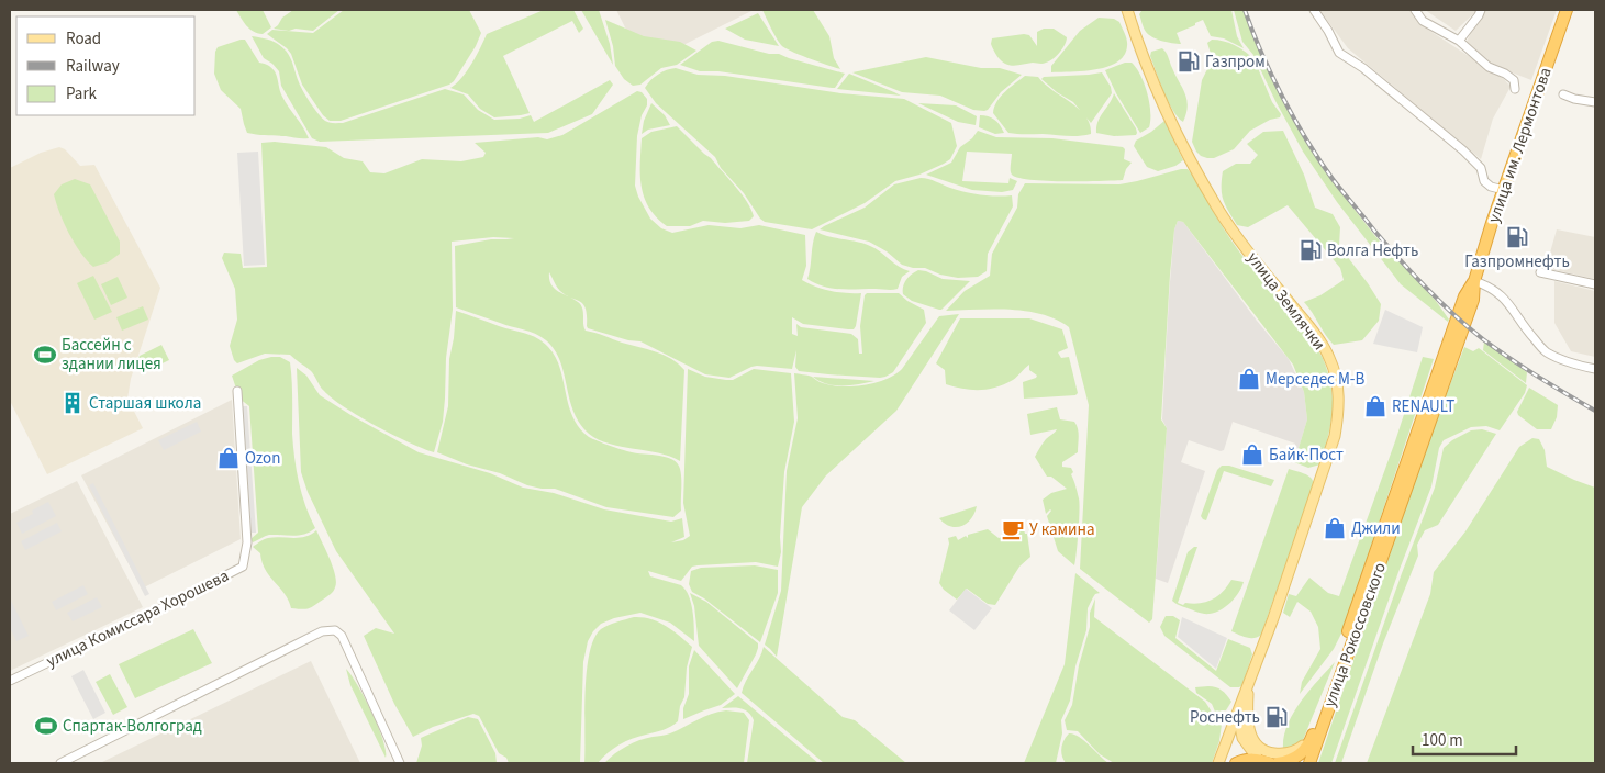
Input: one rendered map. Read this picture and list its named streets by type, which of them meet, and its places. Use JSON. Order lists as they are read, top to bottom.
{
  "streets": {
    "highway": ["улица им. Лермонтова", "улица Рокоссовского"],
    "main road": ["улица Землячки"],
    "street": ["улица Комиссара Хорошева"]
  },
  "crossings": [
    ["улица им. Лермонтова", "улица Рокоссовского"]
  ],
  "places": {
    "fuel station": [
      "Газпром",
      "Газпромнефть",
      "Волга Нефть",
      "Роснефть"
    ],
    "sports": ["Бассейн с здании лицея", "Спартак-Волгоград"],
    "shop": [
      "Мерседес M-B",
      "RENAULT",
      "Байк-Пост",
      "Ozon",
      "Джили"
    ],
    "building": ["Старшая школа"],
    "cafe": ["У камина"]
  },
  "legend": ["Road", "Railway", "Park"],
  "scale_bar": "100 m"
}
